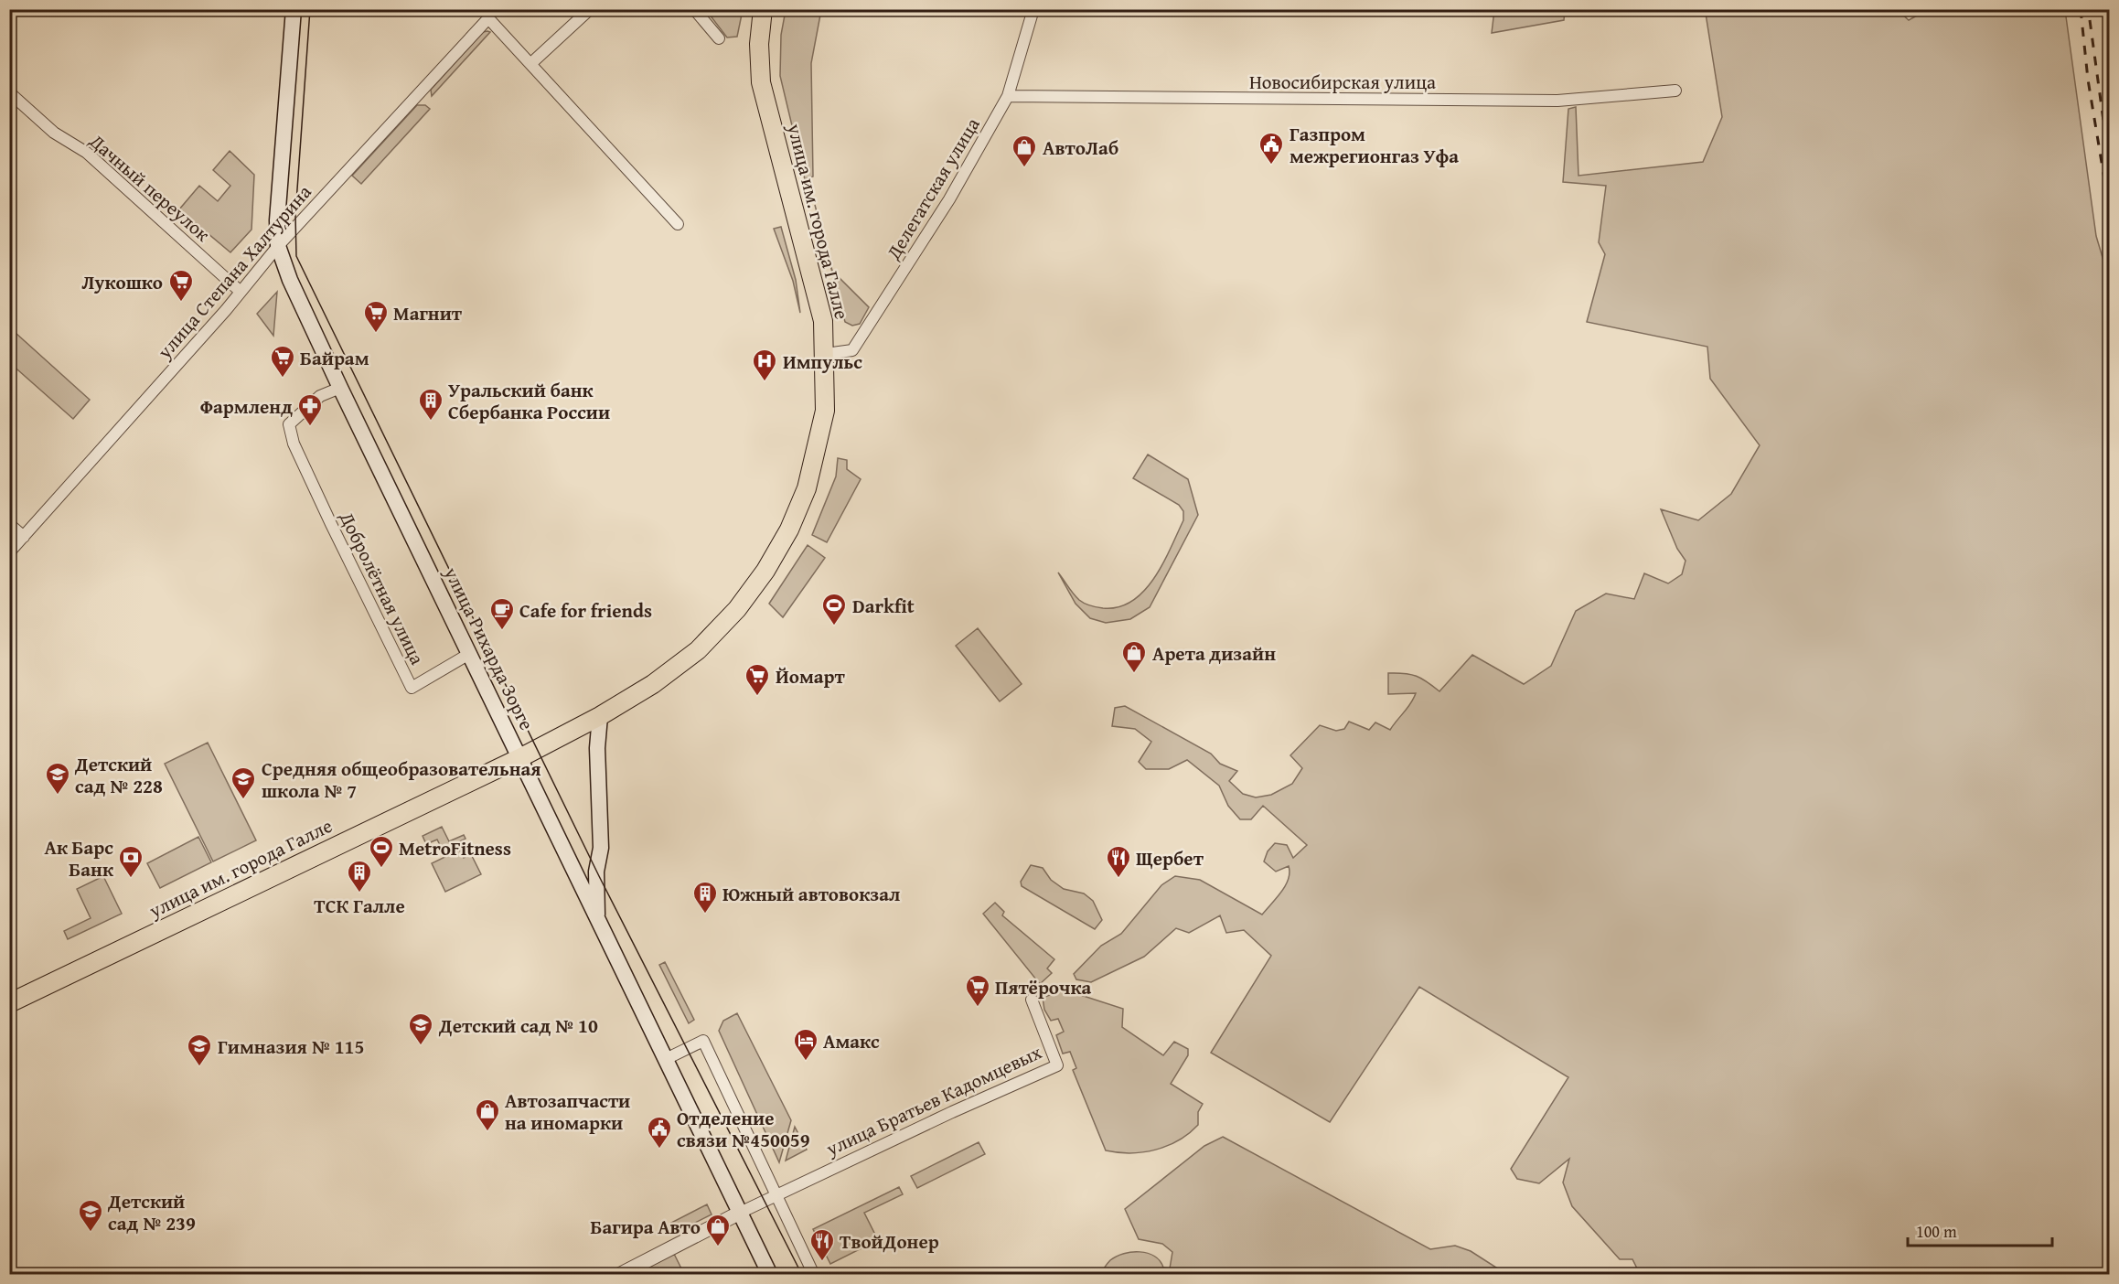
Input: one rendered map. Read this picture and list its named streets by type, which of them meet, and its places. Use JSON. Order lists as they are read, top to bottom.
{
  "streets": {
    "main road": ["улица им. города Галле", "улица Рихарда Зорге"],
    "street": [
      "Новосибирская улица",
      "Дачный переулок",
      "Делегатская улица",
      "улица Степана Халтурина",
      "Добролётная улица",
      "улица Братьев Кадомцевых"
    ]
  },
  "crossings": [
    ["Новосибирская улица", "Делегатская улица"],
    ["Дачный переулок", "улица Степана Халтурина"],
    ["Делегатская улица", "улица им. города Галле"],
    ["улица им. города Галле", "улица Рихарда Зорге"],
    ["улица Степана Халтурина", "улица Рихарда Зорге"],
    ["Добролётная улица", "улица Рихарда Зорге"],
    ["улица Рихарда Зорге", "улица Братьев Кадомцевых"]
  ],
  "places": {
    "public building": ["Газпром межрегионгаз Уфа", "Отделение связи №450059"],
    "shop": [
      "АвтоЛаб",
      "Арета дизайн",
      "Автозапчасти на иномарки",
      "Багира Авто"
    ],
    "supermarket": [
      "Лукошко",
      "Магнит",
      "Байрам",
      "Йомарт",
      "Пятёрочка"
    ],
    "hospital": ["Импульс"],
    "building": ["Уральский банк Сбербанка России", "ТСК Галле", "Южный автовокзал"],
    "pharmacy": ["Фармленд"],
    "sports": ["Darkfit", "MetroFitness"],
    "cafe": ["Cafe for friends"],
    "school or university": [
      "Детский сад № 228",
      "Средняя общеобразовательная школа № 7",
      "Детский сад № 10",
      "Гимназия № 115",
      "Детский сад № 239"
    ],
    "bank": ["Ак Барс Банк"],
    "restaurant": ["Щербет", "ТвойДонер"],
    "hotel": ["Амакс"]
  },
  "scale_bar": "100 m"
}
